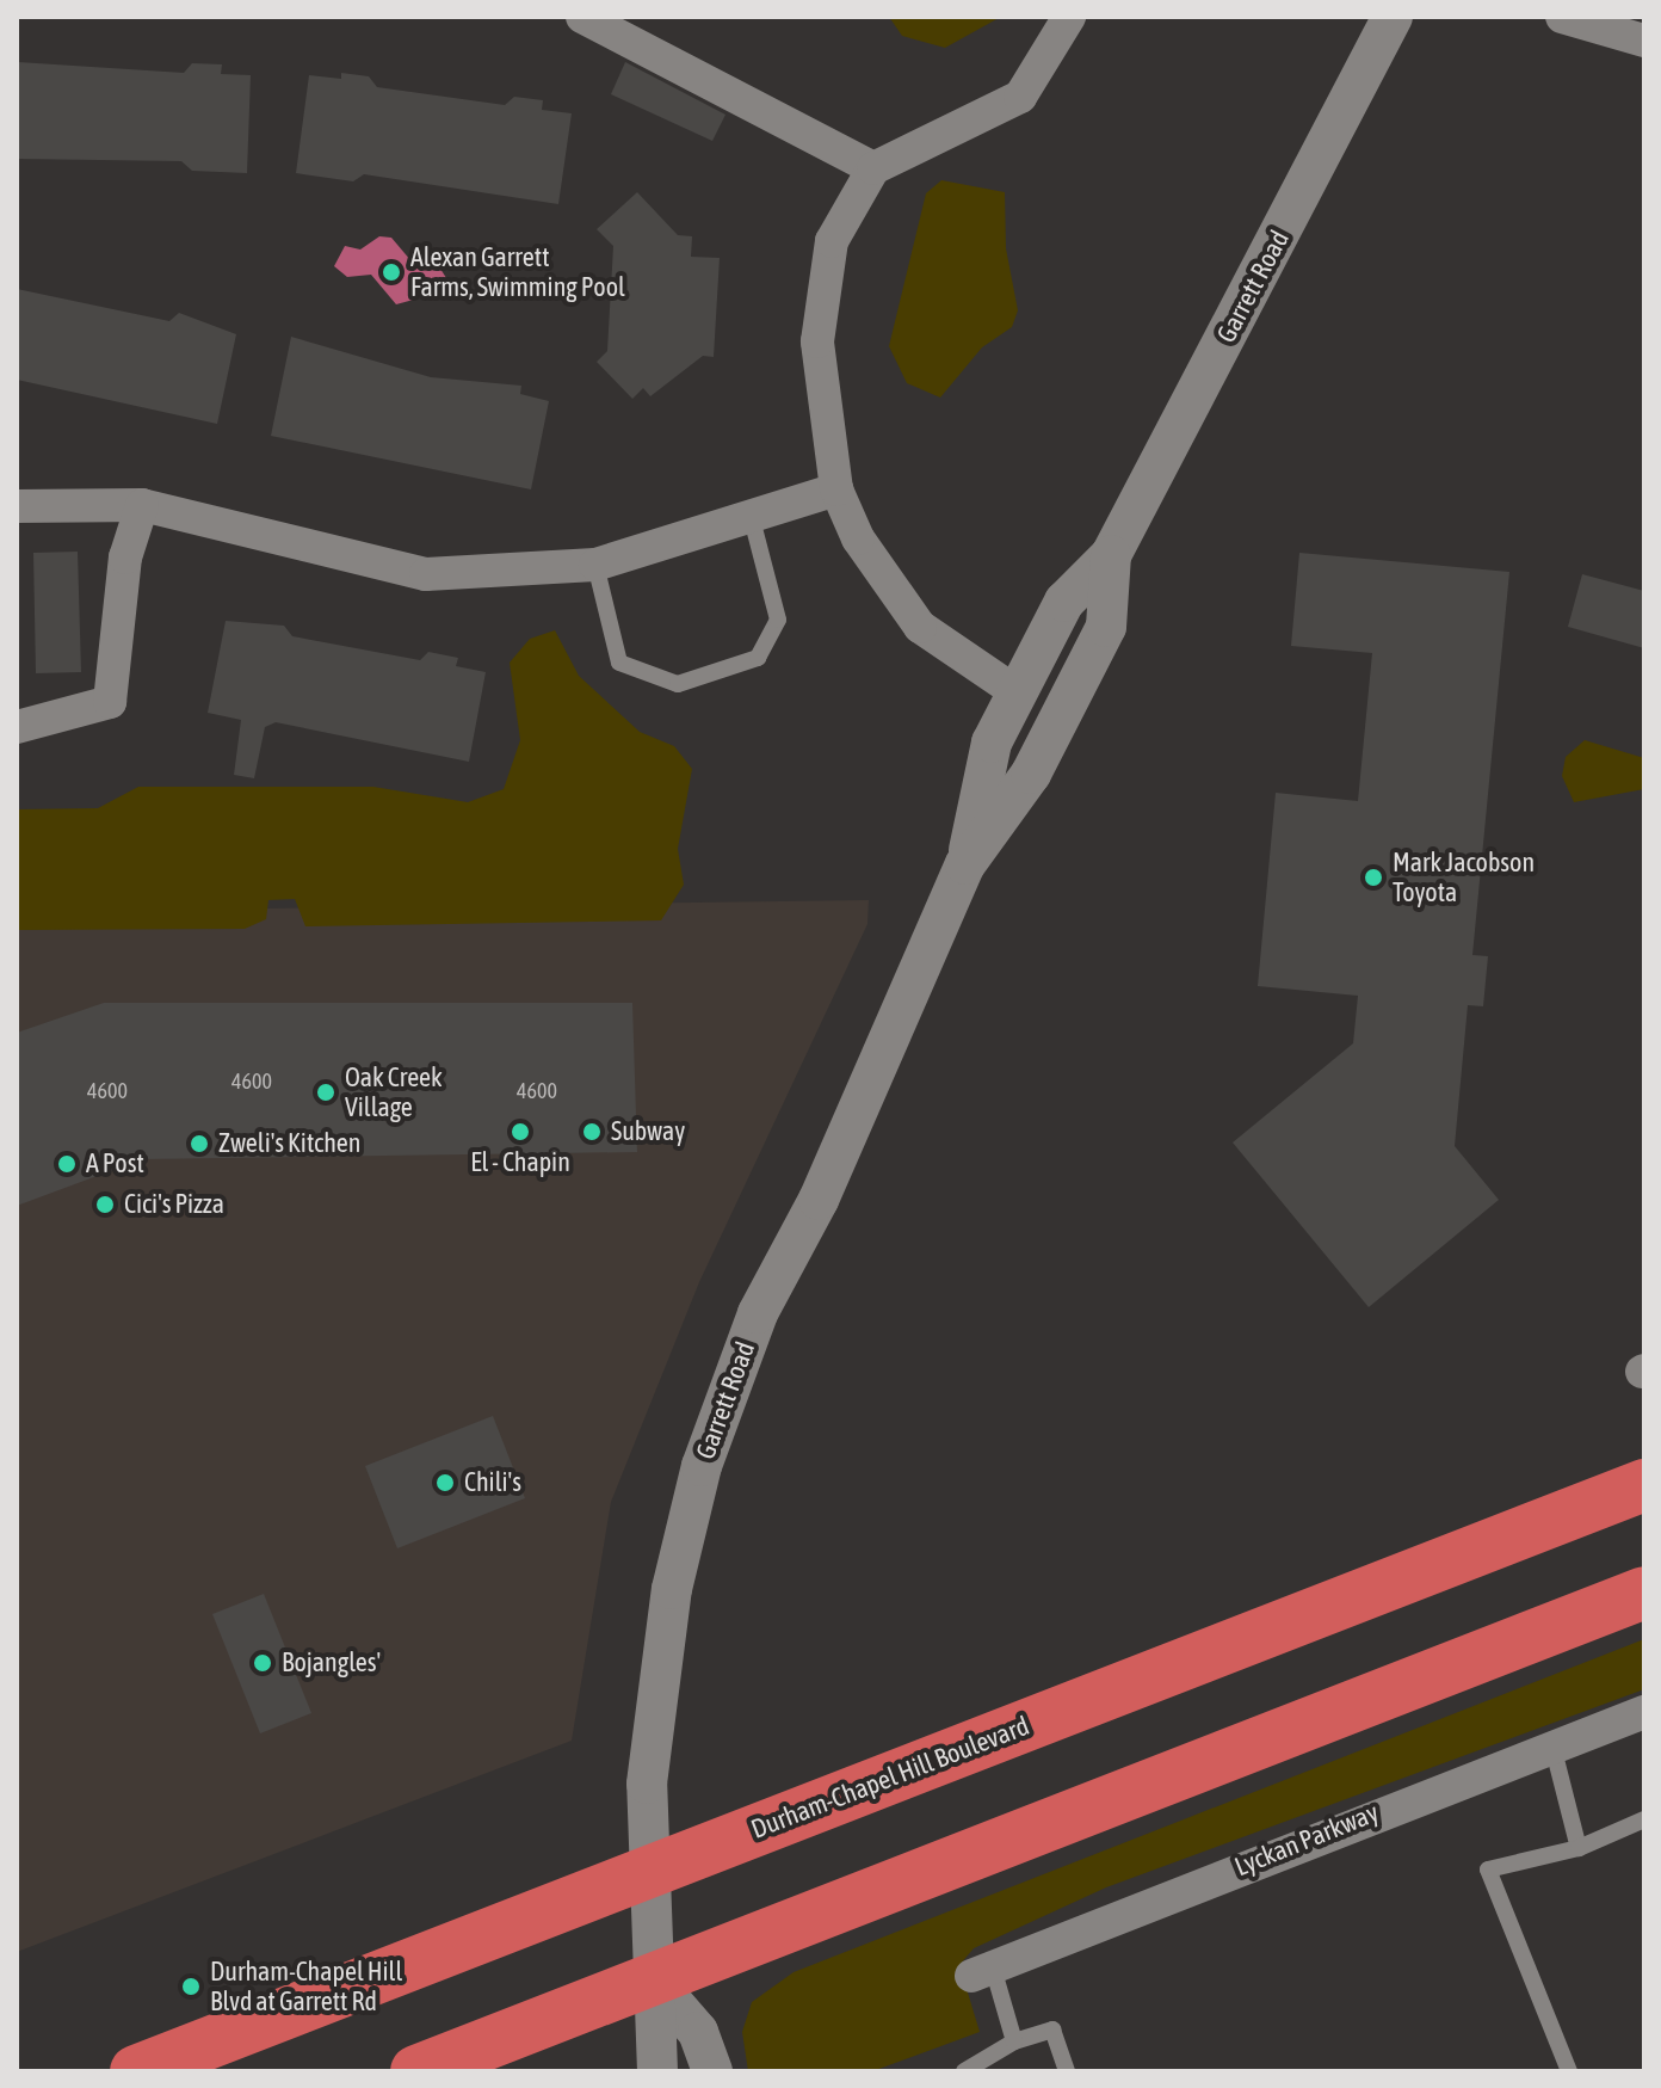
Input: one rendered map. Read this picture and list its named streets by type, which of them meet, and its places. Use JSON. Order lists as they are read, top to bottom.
{
  "streets": {
    "highway": ["Durham-Chapel Hill Boulevard"],
    "street": ["Garrett Road", "Lyckan Parkway"]
  },
  "crossings": [
    ["Garrett Road", "Durham-Chapel Hill Boulevard"]
  ],
  "places": [
    "Alexan Garrett Farms, Swimming Pool",
    "Mark Jacobson Toyota",
    "Oak Creek Village",
    "El - Chapin",
    "Subway",
    "Zweli's Kitchen",
    "A Post",
    "Cici's Pizza",
    "Chili's",
    "Bojangles'",
    "Durham-Chapel Hill Blvd at Garrett Rd"
  ],
  "house_numbers": ["4600", "4600", "4600"]
}
